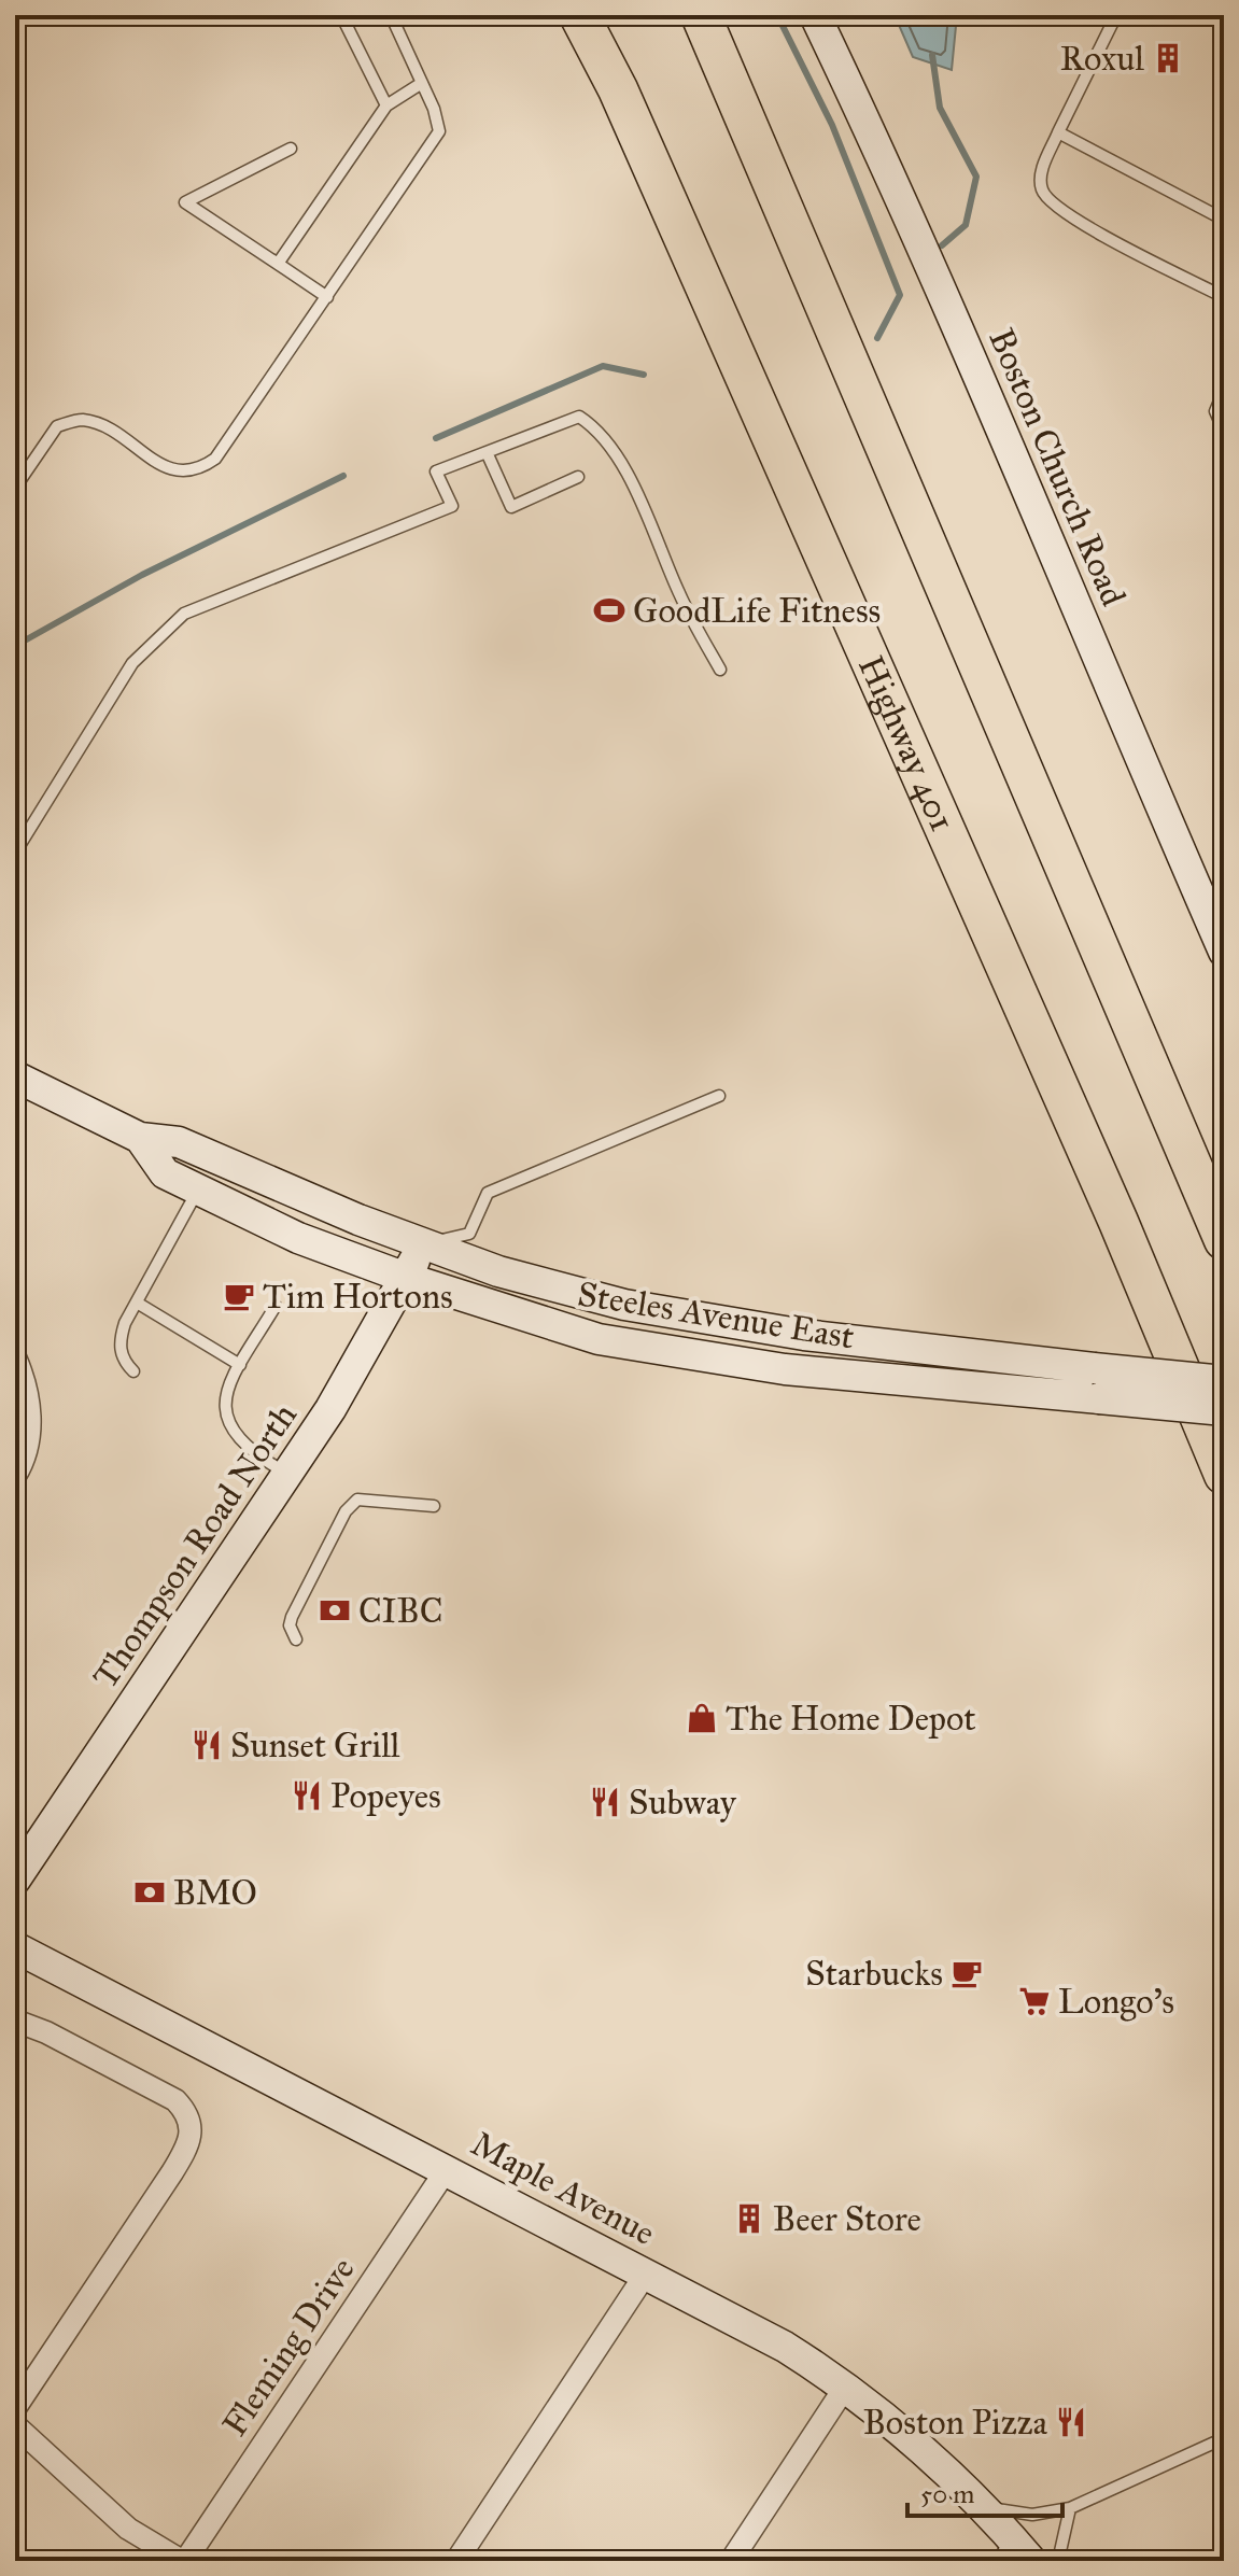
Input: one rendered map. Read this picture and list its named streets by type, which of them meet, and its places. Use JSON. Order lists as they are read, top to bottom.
{
  "streets": {
    "highway": ["Highway 401"],
    "main road": [
      "Boston Church Road",
      "Steeles Avenue East",
      "Thompson Road North",
      "Maple Avenue"
    ],
    "street": ["Fleming Drive"]
  },
  "crossings": [
    ["Steeles Avenue East", "Thompson Road North"],
    ["Maple Avenue", "Fleming Drive"]
  ],
  "places": {
    "building": ["Roxul", "Beer Store"],
    "sports": ["GoodLife Fitness"],
    "cafe": ["Tim Hortons", "Starbucks"],
    "bank": ["CIBC", "BMO"],
    "shop": ["The Home Depot"],
    "restaurant": [
      "Sunset Grill",
      "Popeyes",
      "Subway",
      "Boston Pizza"
    ],
    "supermarket": ["Longo's"]
  },
  "scale_bar": "50 m"
}
